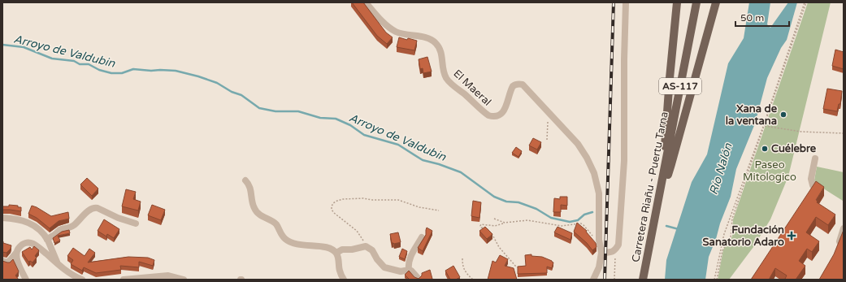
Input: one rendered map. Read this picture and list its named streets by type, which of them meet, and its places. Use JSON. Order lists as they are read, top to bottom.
{
  "streets": {
    "main road": ["AS-117", "Carretera Riañu - Puertu Tarna"],
    "street": ["El Maeral"]
  },
  "water": ["Arroyo de Valdubin", "Río Nalón"],
  "parks": ["Paseo Mitologico"],
  "places": {
    "other": ["Xana de la ventana", "Cuélebre"],
    "health": ["Fundación Sanatorio Adaro"]
  },
  "scale_bar": "50 m"
}
